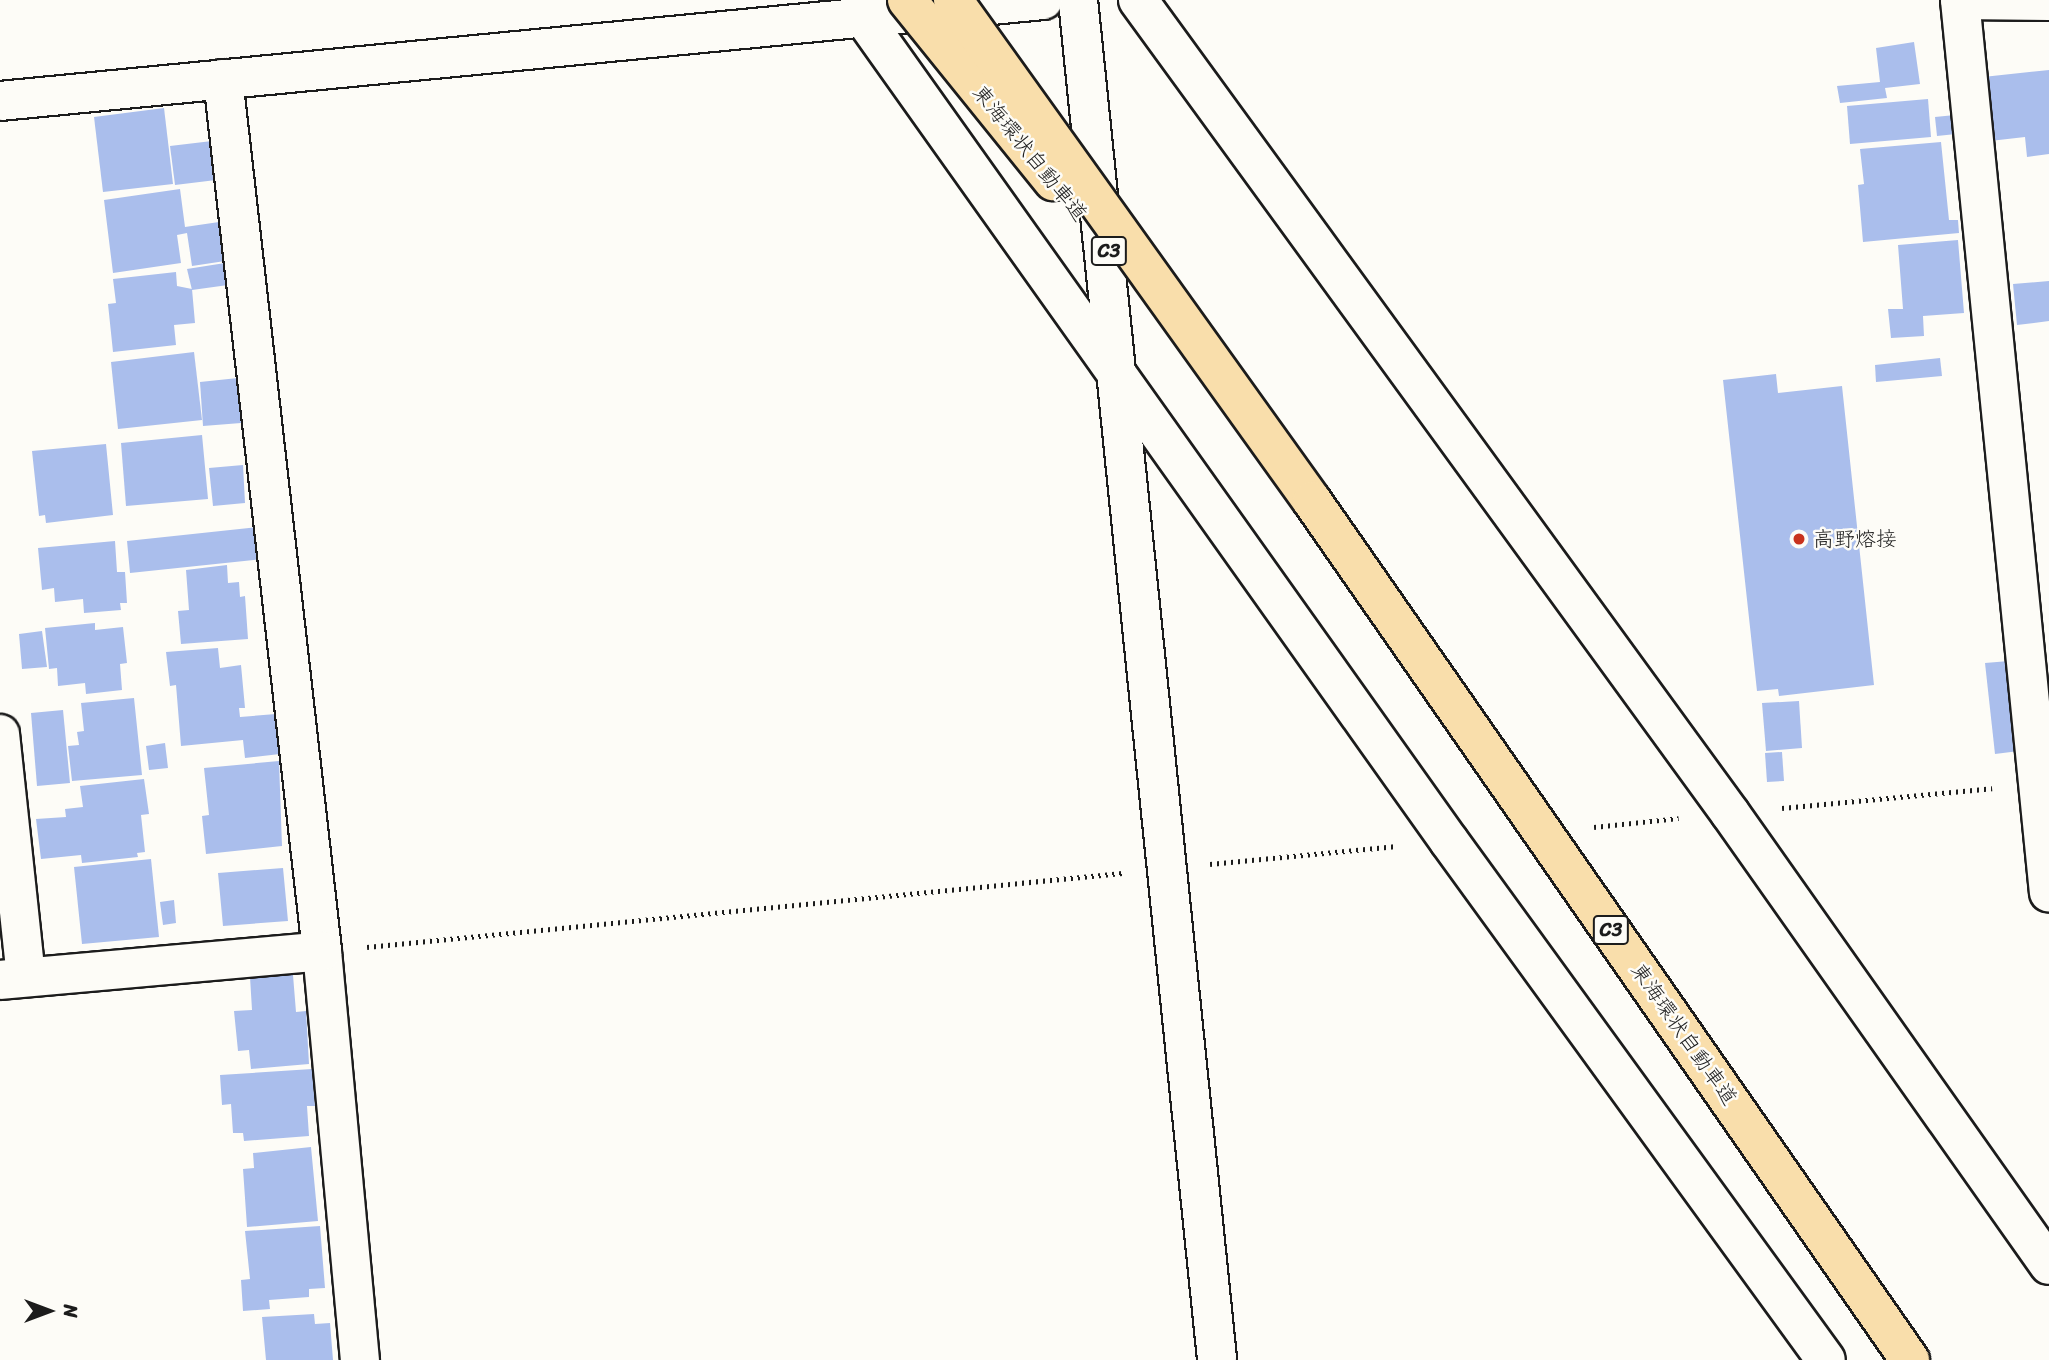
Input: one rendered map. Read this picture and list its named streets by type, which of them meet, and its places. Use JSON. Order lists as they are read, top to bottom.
{
  "streets": {
    "highway": ["東海環状自動車道", "C3"]
  },
  "places": ["高野熔接"],
  "north": "right"
}
